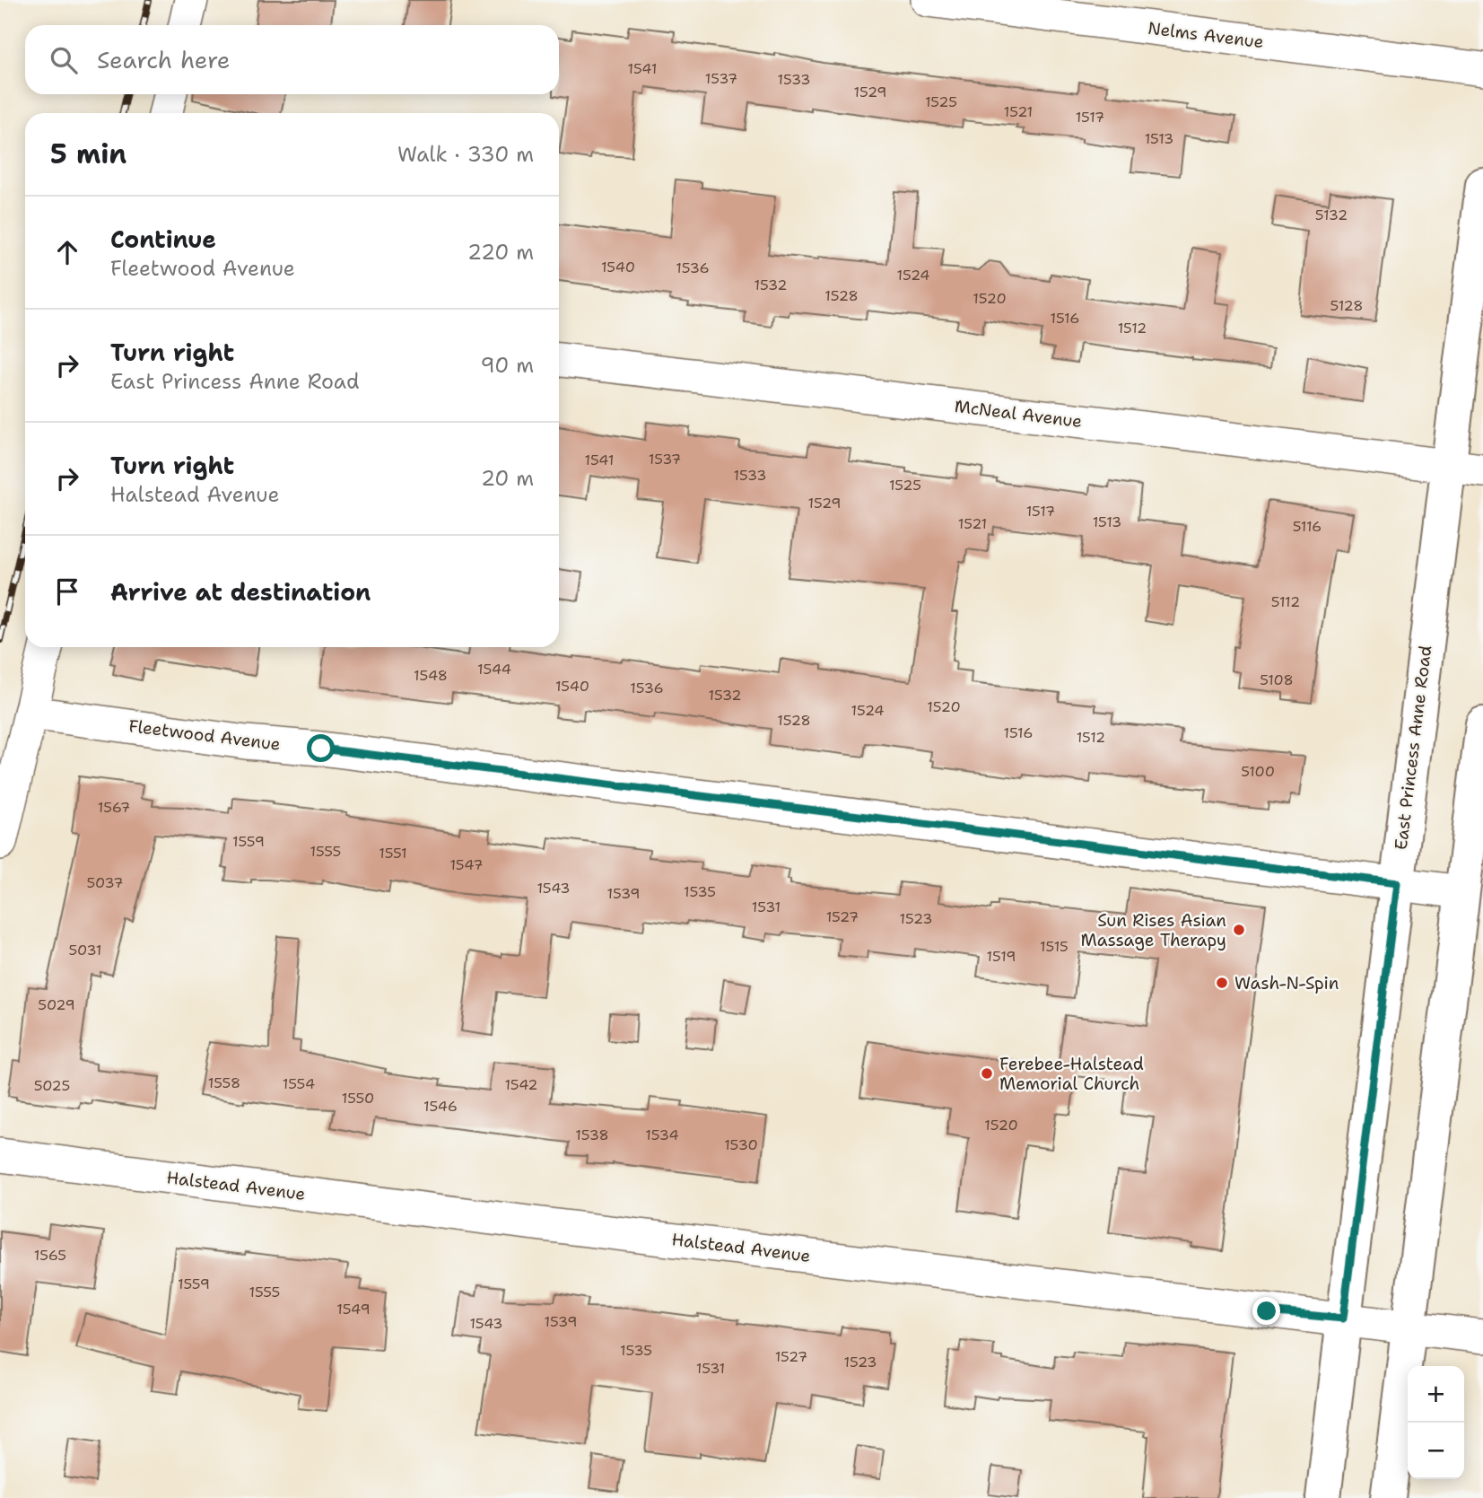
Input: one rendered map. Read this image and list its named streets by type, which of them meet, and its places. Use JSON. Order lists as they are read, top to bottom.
{
  "streets": {
    "main road": ["East Princess Anne Road"],
    "street": [
      "Nelms Avenue",
      "McNeal Avenue",
      "Fleetwood Avenue",
      "Halstead Avenue"
    ]
  },
  "crossings": [
    ["McNeal Avenue", "East Princess Anne Road"],
    ["Fleetwood Avenue", "East Princess Anne Road"],
    ["East Princess Anne Road", "Halstead Avenue"]
  ],
  "places": ["Sun Rises Asian Massage Therapy", "Wash-N-Spin", "Ferebee-Halstead Memorial Church"],
  "house_numbers": [
    "1541",
    "1537",
    "1533",
    "1529",
    "1525",
    "1521",
    "1517",
    "1513",
    "5132",
    "1540",
    "1536",
    "1524",
    "1532",
    "1528",
    "1520",
    "5128",
    "1516",
    "1512",
    "1537",
    "1541",
    "1533",
    "1525",
    "1529",
    "1517",
    "1513",
    "1521",
    "5116",
    "5112",
    "1544",
    "1548",
    "5108",
    "1540",
    "1536",
    "1532",
    "1520",
    "1524",
    "1528",
    "1516",
    "1512",
    "5100",
    "1567",
    "1559",
    "1555",
    "1551",
    "1547",
    "5037",
    "1543",
    "1535",
    "1539",
    "1531",
    "1527",
    "1523",
    "1515",
    "5031",
    "1519",
    "5029",
    "1558",
    "1554",
    "1542",
    "5025",
    "1550",
    "1546",
    "1520",
    "1538",
    "1534",
    "1530",
    "1565",
    "1559",
    "1555",
    "1549",
    "1539",
    "1543",
    "1535",
    "1527",
    "1523",
    "1531"
  ],
  "page": {
    "search": "Search here",
    "heading": ["5 min", "Walk · 330 m"],
    "list": [
      ["Continue", "Fleetwood Avenue", "220 m"],
      ["Turn right", "East Princess Anne Road", "90 m"],
      ["Turn right", "Halstead Avenue", "20 m"],
      "Arrive at destination"
    ],
    "map_buttons": ["+", "−"]
  }
}
